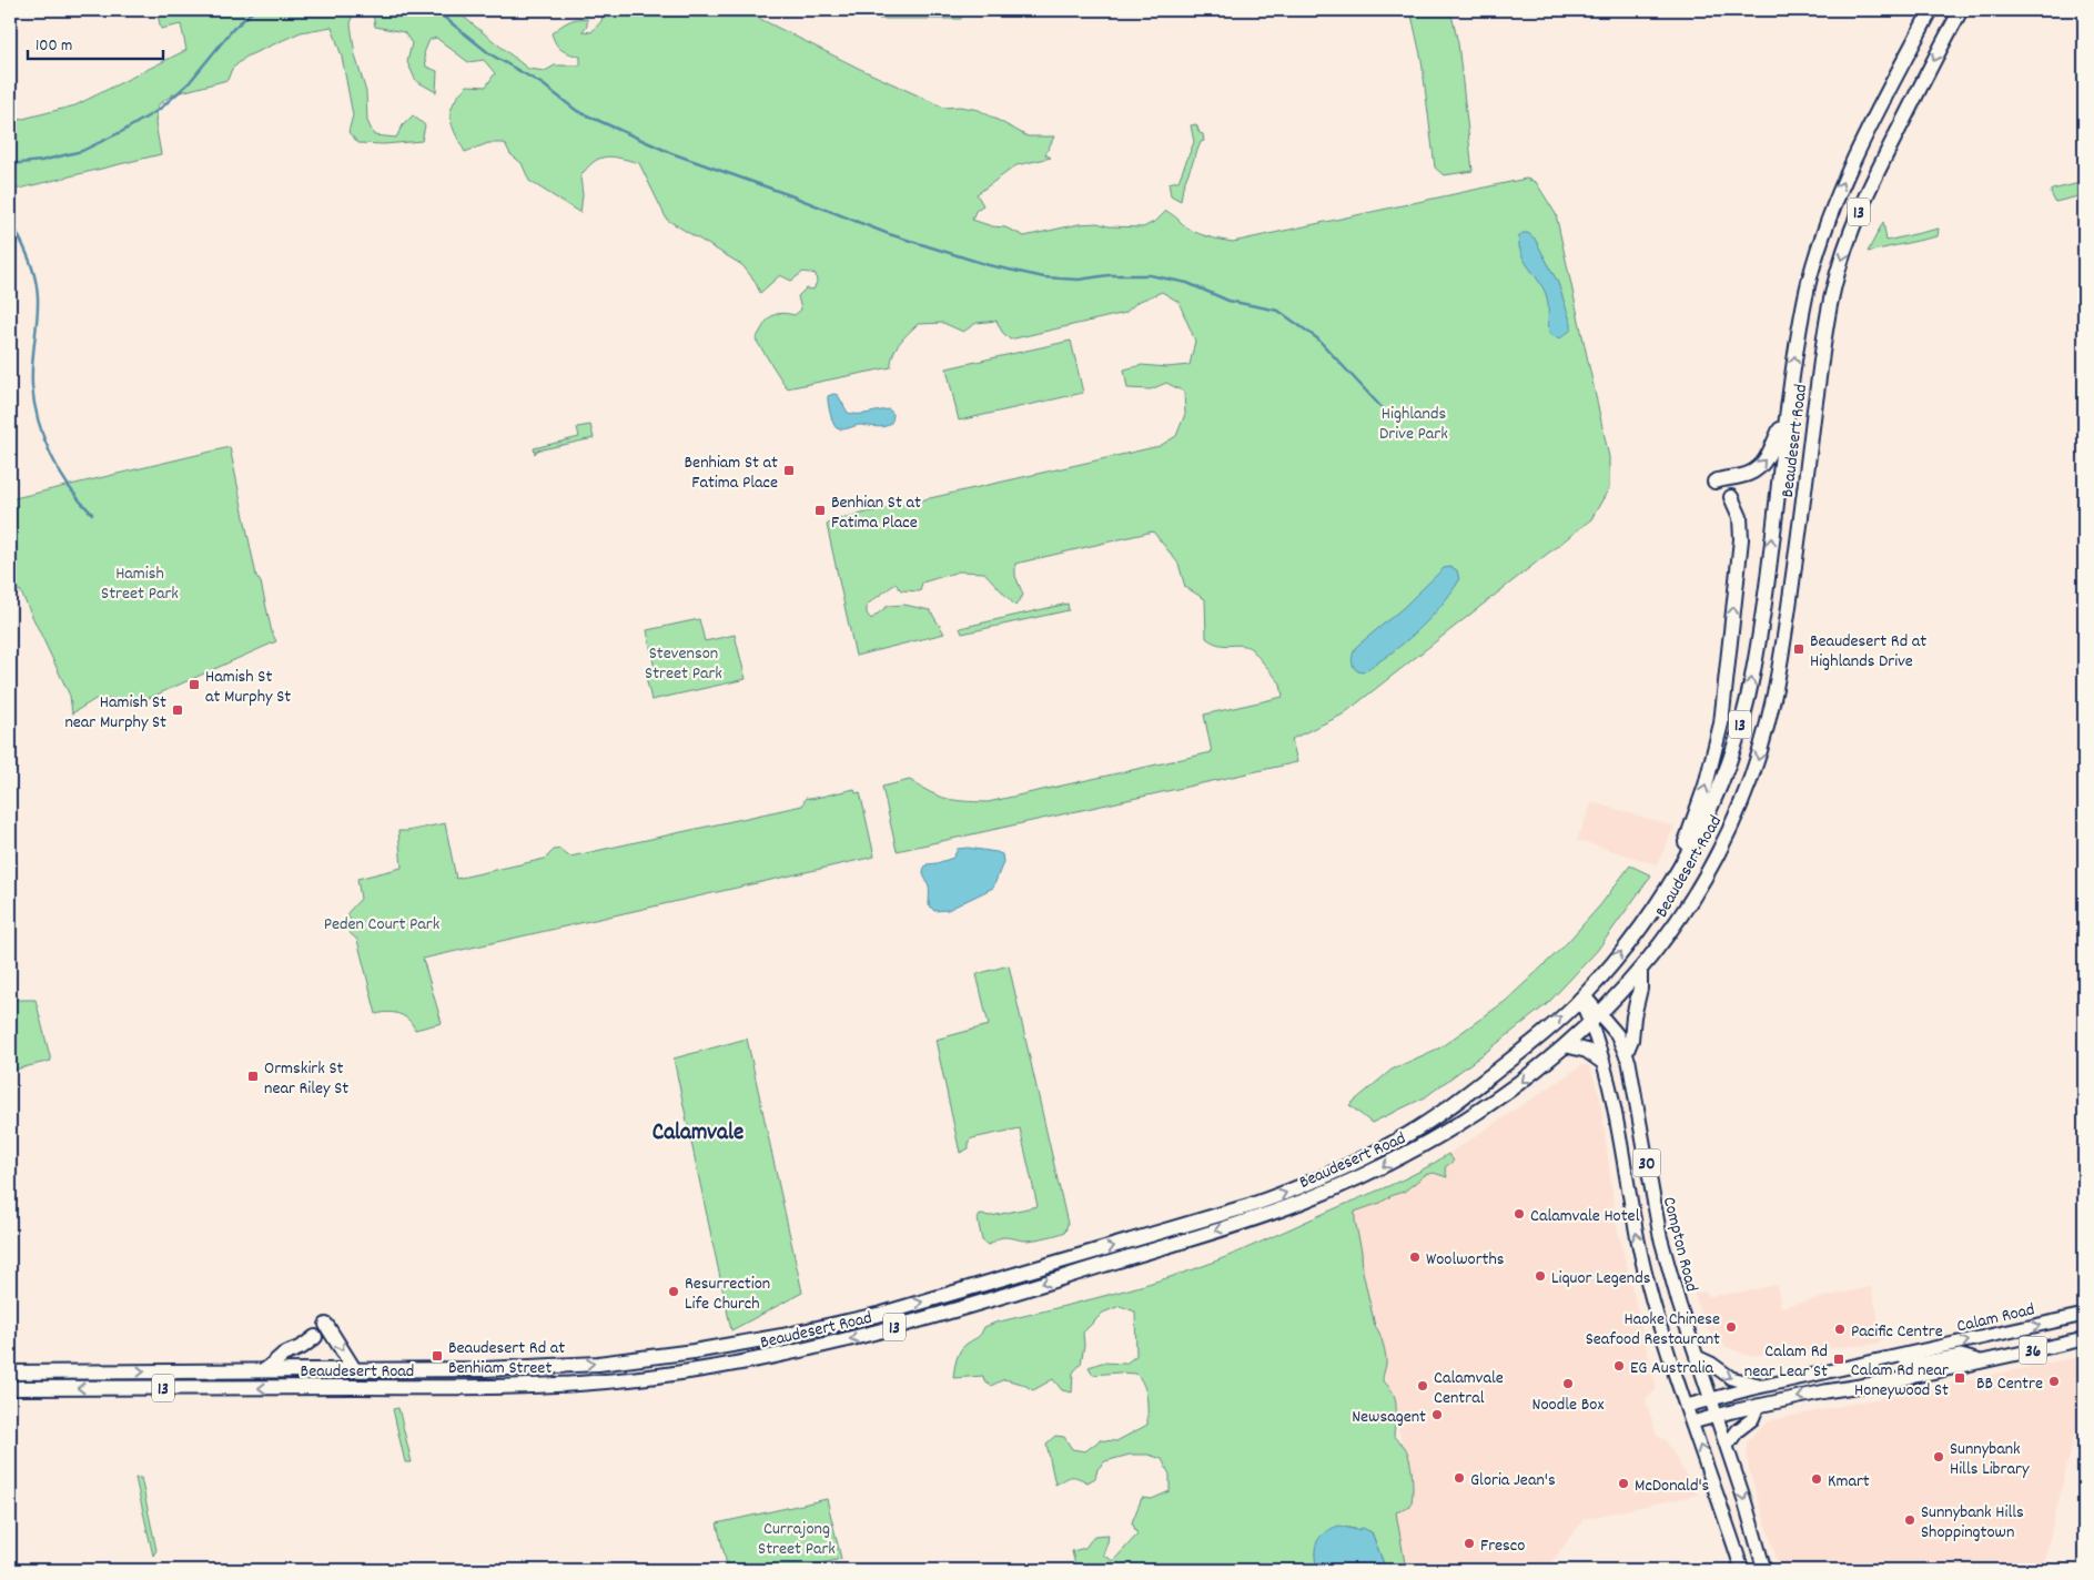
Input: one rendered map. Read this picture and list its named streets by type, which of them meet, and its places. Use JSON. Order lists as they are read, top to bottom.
{
  "streets": {
    "highway": ["13", "Beaudesert Road"],
    "main road": [
      "30",
      "Compton Road",
      "Calam Road",
      "36"
    ]
  },
  "crossings": [
    ["Beaudesert Road", "Compton Road"],
    ["Compton Road", "Calam Road"],
    ["Compton Road", "36"]
  ],
  "districts": ["Calamvale"],
  "parks": [
    "Highlands Drive Park",
    "Hamish Street Park",
    "Stevenson Street Park",
    "Peden Court Park",
    "Currajong Street Park"
  ],
  "places": {
    "transit": [
      "Benhiam St at Fatima Place",
      "Benhian St at Fatima Place",
      "Beaudesert Rd at Highlands Drive",
      "Hamish St at Murphy St",
      "Hamish St near Murphy St",
      "Ormskirk St near Riley St",
      "Beaudesert Rd at Benhiam Street",
      "Calam Rd near Lear St",
      "Calam Rd near Honeywood St"
    ],
    "other": [
      "Calamvale Hotel",
      "Woolworths",
      "Liquor Legends",
      "Resurrection Life Church",
      "Haoke Chinese Seafood Restaurant",
      "Pacific Centre",
      "EG Australia",
      "BB Centre",
      "Noodle Box",
      "Calamvale Central",
      "Newsagent",
      "Sunnybank Hills Library",
      "Gloria Jean's",
      "Kmart",
      "McDonald's",
      "Sunnybank Hills Shoppingtown",
      "Fresco"
    ]
  },
  "scale_bar": "100 m"
}
